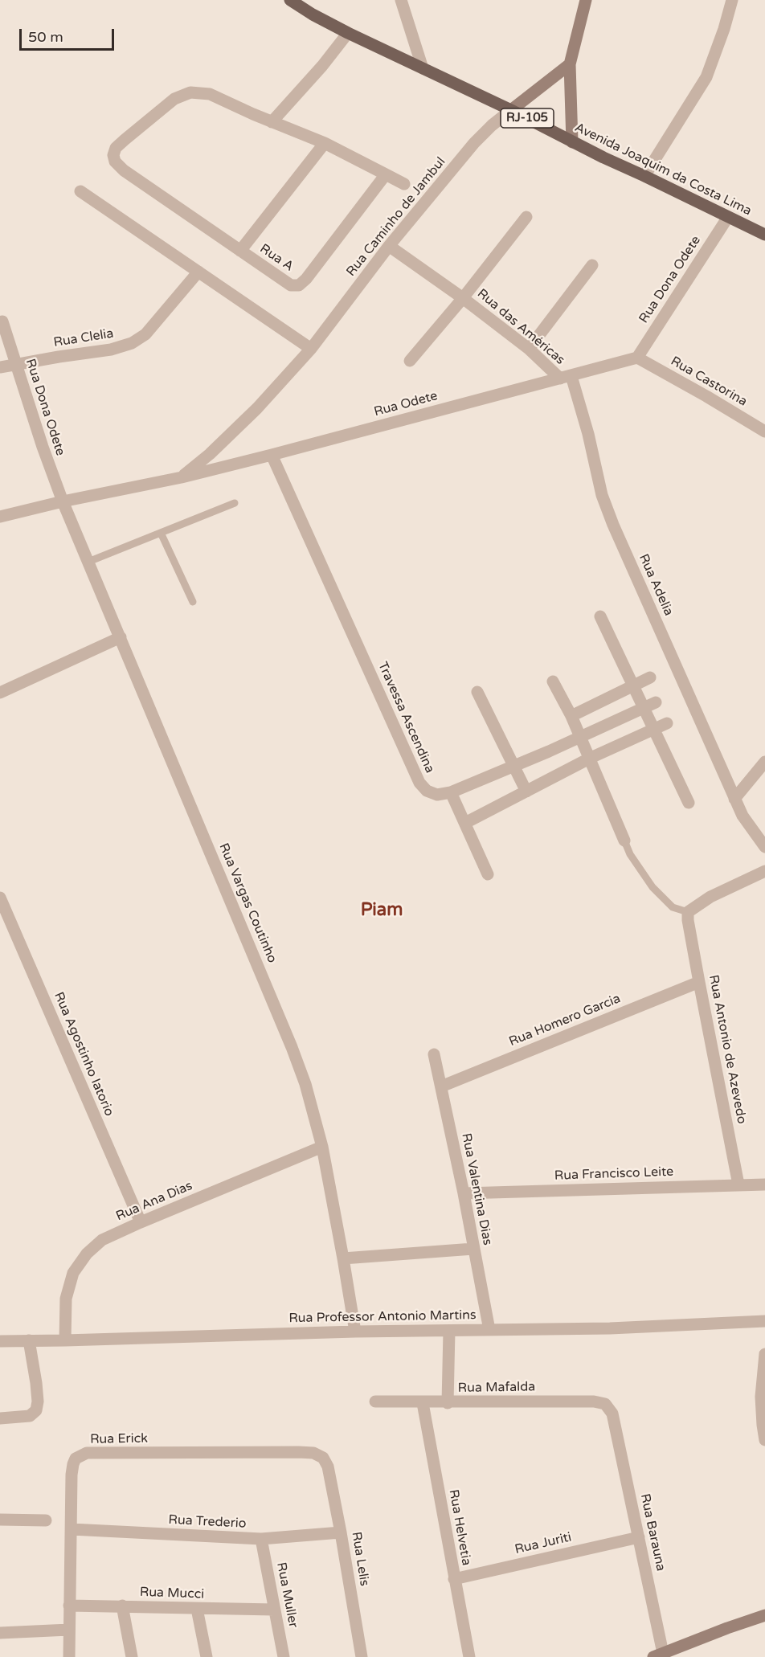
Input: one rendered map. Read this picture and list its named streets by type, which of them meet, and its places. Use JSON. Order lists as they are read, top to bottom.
{
  "streets": {
    "main road": ["RJ-105", "Avenida Joaquim da Costa Lima"],
    "street": [
      "Rua Caminho de Jambul",
      "Rua A",
      "Rua Dona Odete",
      "Rua das Américas",
      "Rua Clelia",
      "Rua Castorina",
      "Rua Odete",
      "Rua Adelia",
      "Travessa Ascendina",
      "Rua Vargas Coutinho",
      "Rua Homero Garcia",
      "Rua Antonio de Azevedo",
      "Rua Agostinho Iatorio",
      "Rua Francisco Leite",
      "Rua Valentina Dias",
      "Rua Ana Dias",
      "Rua Professor Antonio Martins",
      "Rua Mafalda",
      "Rua Erick",
      "Rua Trederio",
      "Rua Helvetia",
      "Rua Barauna",
      "Rua Juriti",
      "Rua Lelis",
      "Rua Mucci",
      "Rua Muller"
    ]
  },
  "crossings": [
    ["Avenida Joaquim da Costa Lima", "Rua Caminho de Jambul"],
    ["Avenida Joaquim da Costa Lima", "Rua Dona Odete"],
    ["Rua Caminho de Jambul", "Rua Odete"],
    ["Rua Dona Odete", "Rua Clelia"],
    ["Rua Dona Odete", "Rua Castorina"],
    ["Rua Dona Odete", "Rua Odete"],
    ["Rua Dona Odete", "Rua Vargas Coutinho"],
    ["Rua das Américas", "Rua Odete"],
    ["Rua das Américas", "Rua Adelia"],
    ["Rua Castorina", "Rua Odete"],
    ["Rua Odete", "Rua Adelia"],
    ["Rua Odete", "Travessa Ascendina"],
    ["Rua Odete", "Rua Vargas Coutinho"],
    ["Rua Vargas Coutinho", "Rua Ana Dias"],
    ["Rua Vargas Coutinho", "Rua Professor Antonio Martins"],
    ["Rua Homero Garcia", "Rua Antonio de Azevedo"],
    ["Rua Homero Garcia", "Rua Valentina Dias"],
    ["Rua Antonio de Azevedo", "Rua Francisco Leite"],
    ["Rua Agostinho Iatorio", "Rua Ana Dias"],
    ["Rua Francisco Leite", "Rua Valentina Dias"],
    ["Rua Valentina Dias", "Rua Professor Antonio Martins"],
    ["Rua Ana Dias", "Rua Professor Antonio Martins"],
    ["Rua Mafalda", "Rua Helvetia"],
    ["Rua Mafalda", "Rua Barauna"],
    ["Rua Erick", "Rua Trederio"],
    ["Rua Erick", "Rua Lelis"],
    ["Rua Erick", "Rua Mucci"],
    ["Rua Trederio", "Rua Lelis"],
    ["Rua Trederio", "Rua Muller"],
    ["Rua Helvetia", "Rua Juriti"],
    ["Rua Barauna", "Rua Juriti"],
    ["Rua Mucci", "Rua Muller"]
  ],
  "districts": ["Piam"],
  "scale_bar": "50 m"
}
